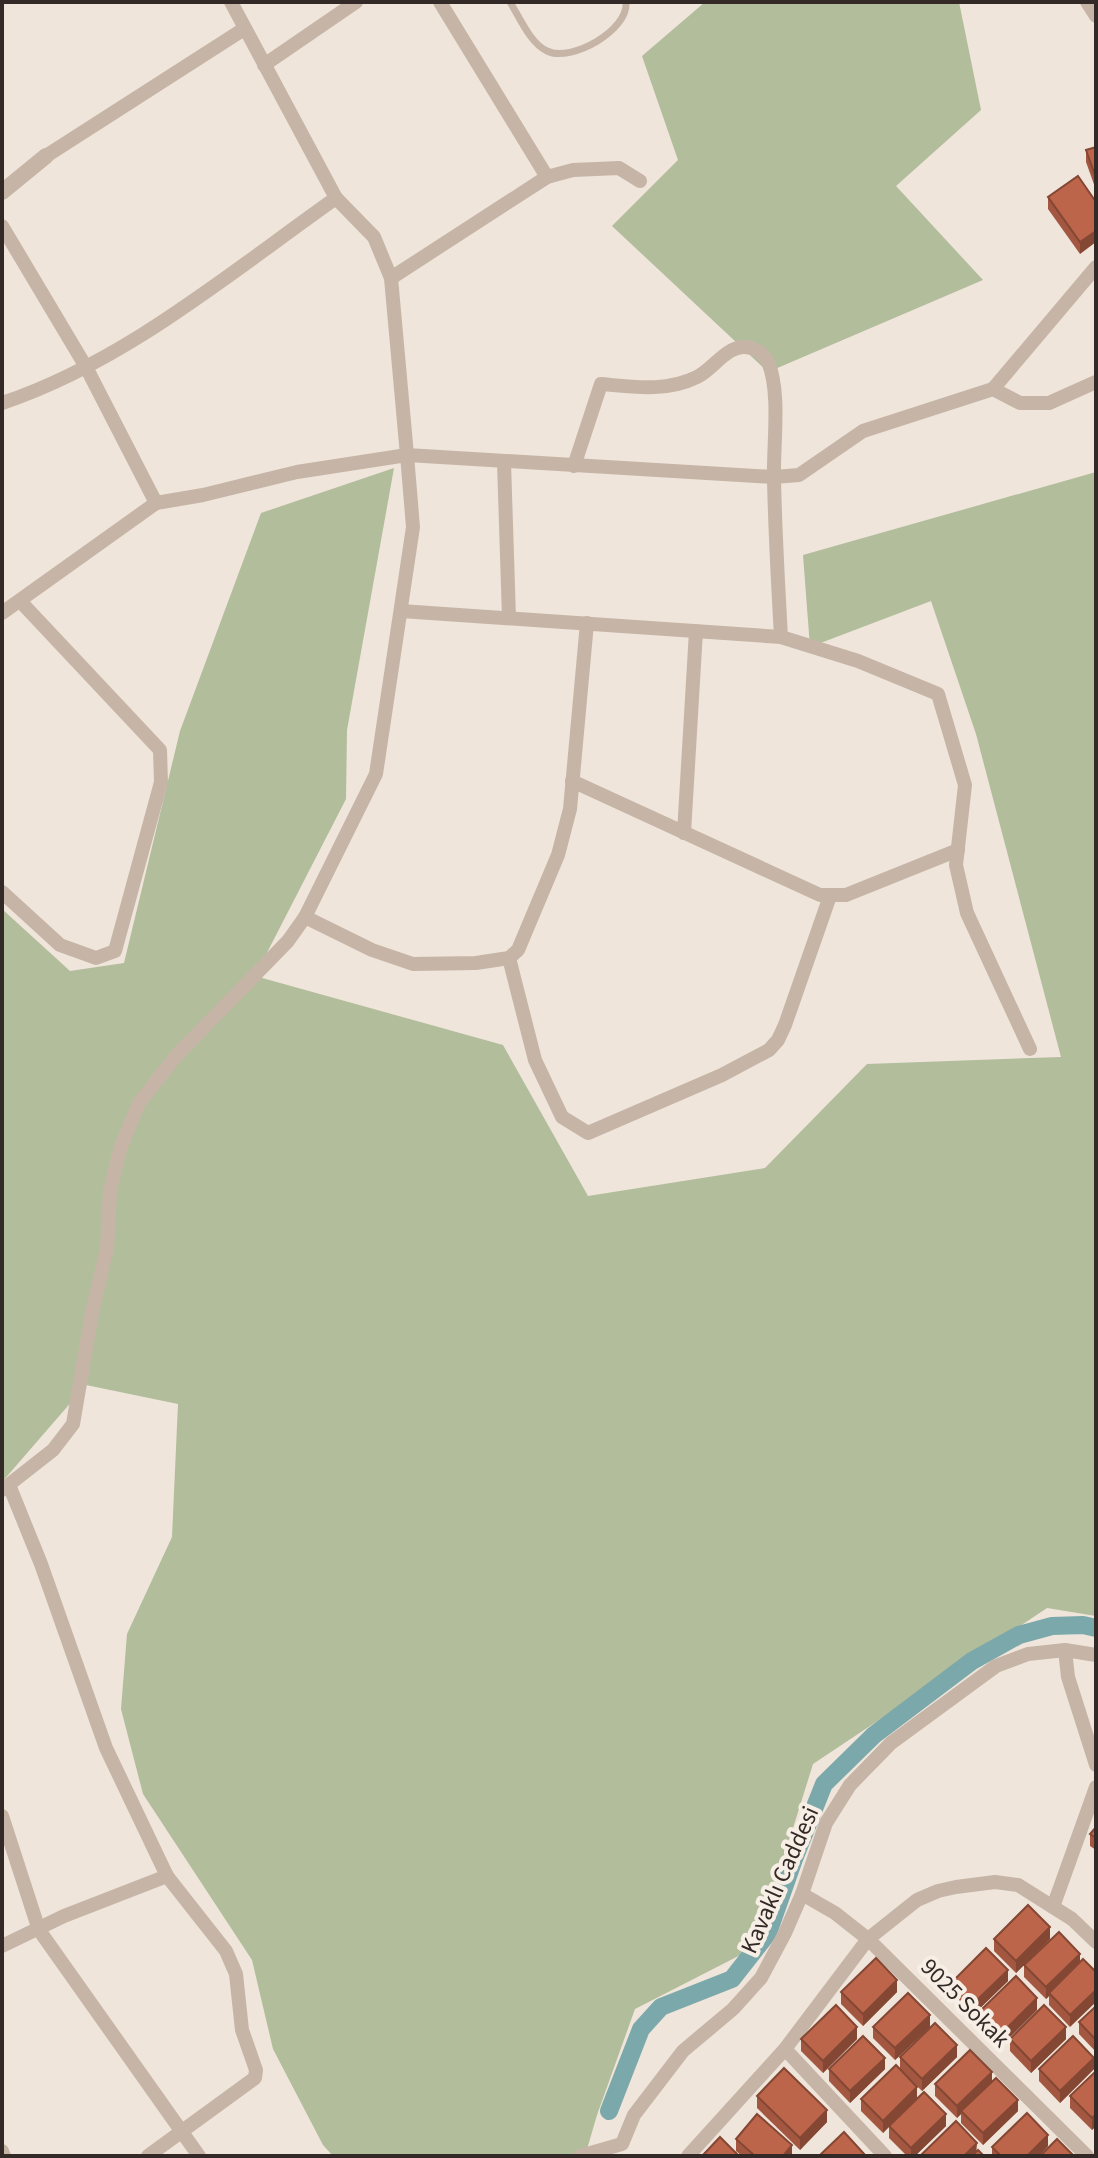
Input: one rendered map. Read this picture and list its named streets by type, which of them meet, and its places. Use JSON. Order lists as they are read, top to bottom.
{
  "streets": {
    "street": ["Kavaklı Caddesi", "9025 Sokak"]
  },
  "crossings": [
    ["Kavaklı Caddesi", "9025 Sokak"]
  ]
}
